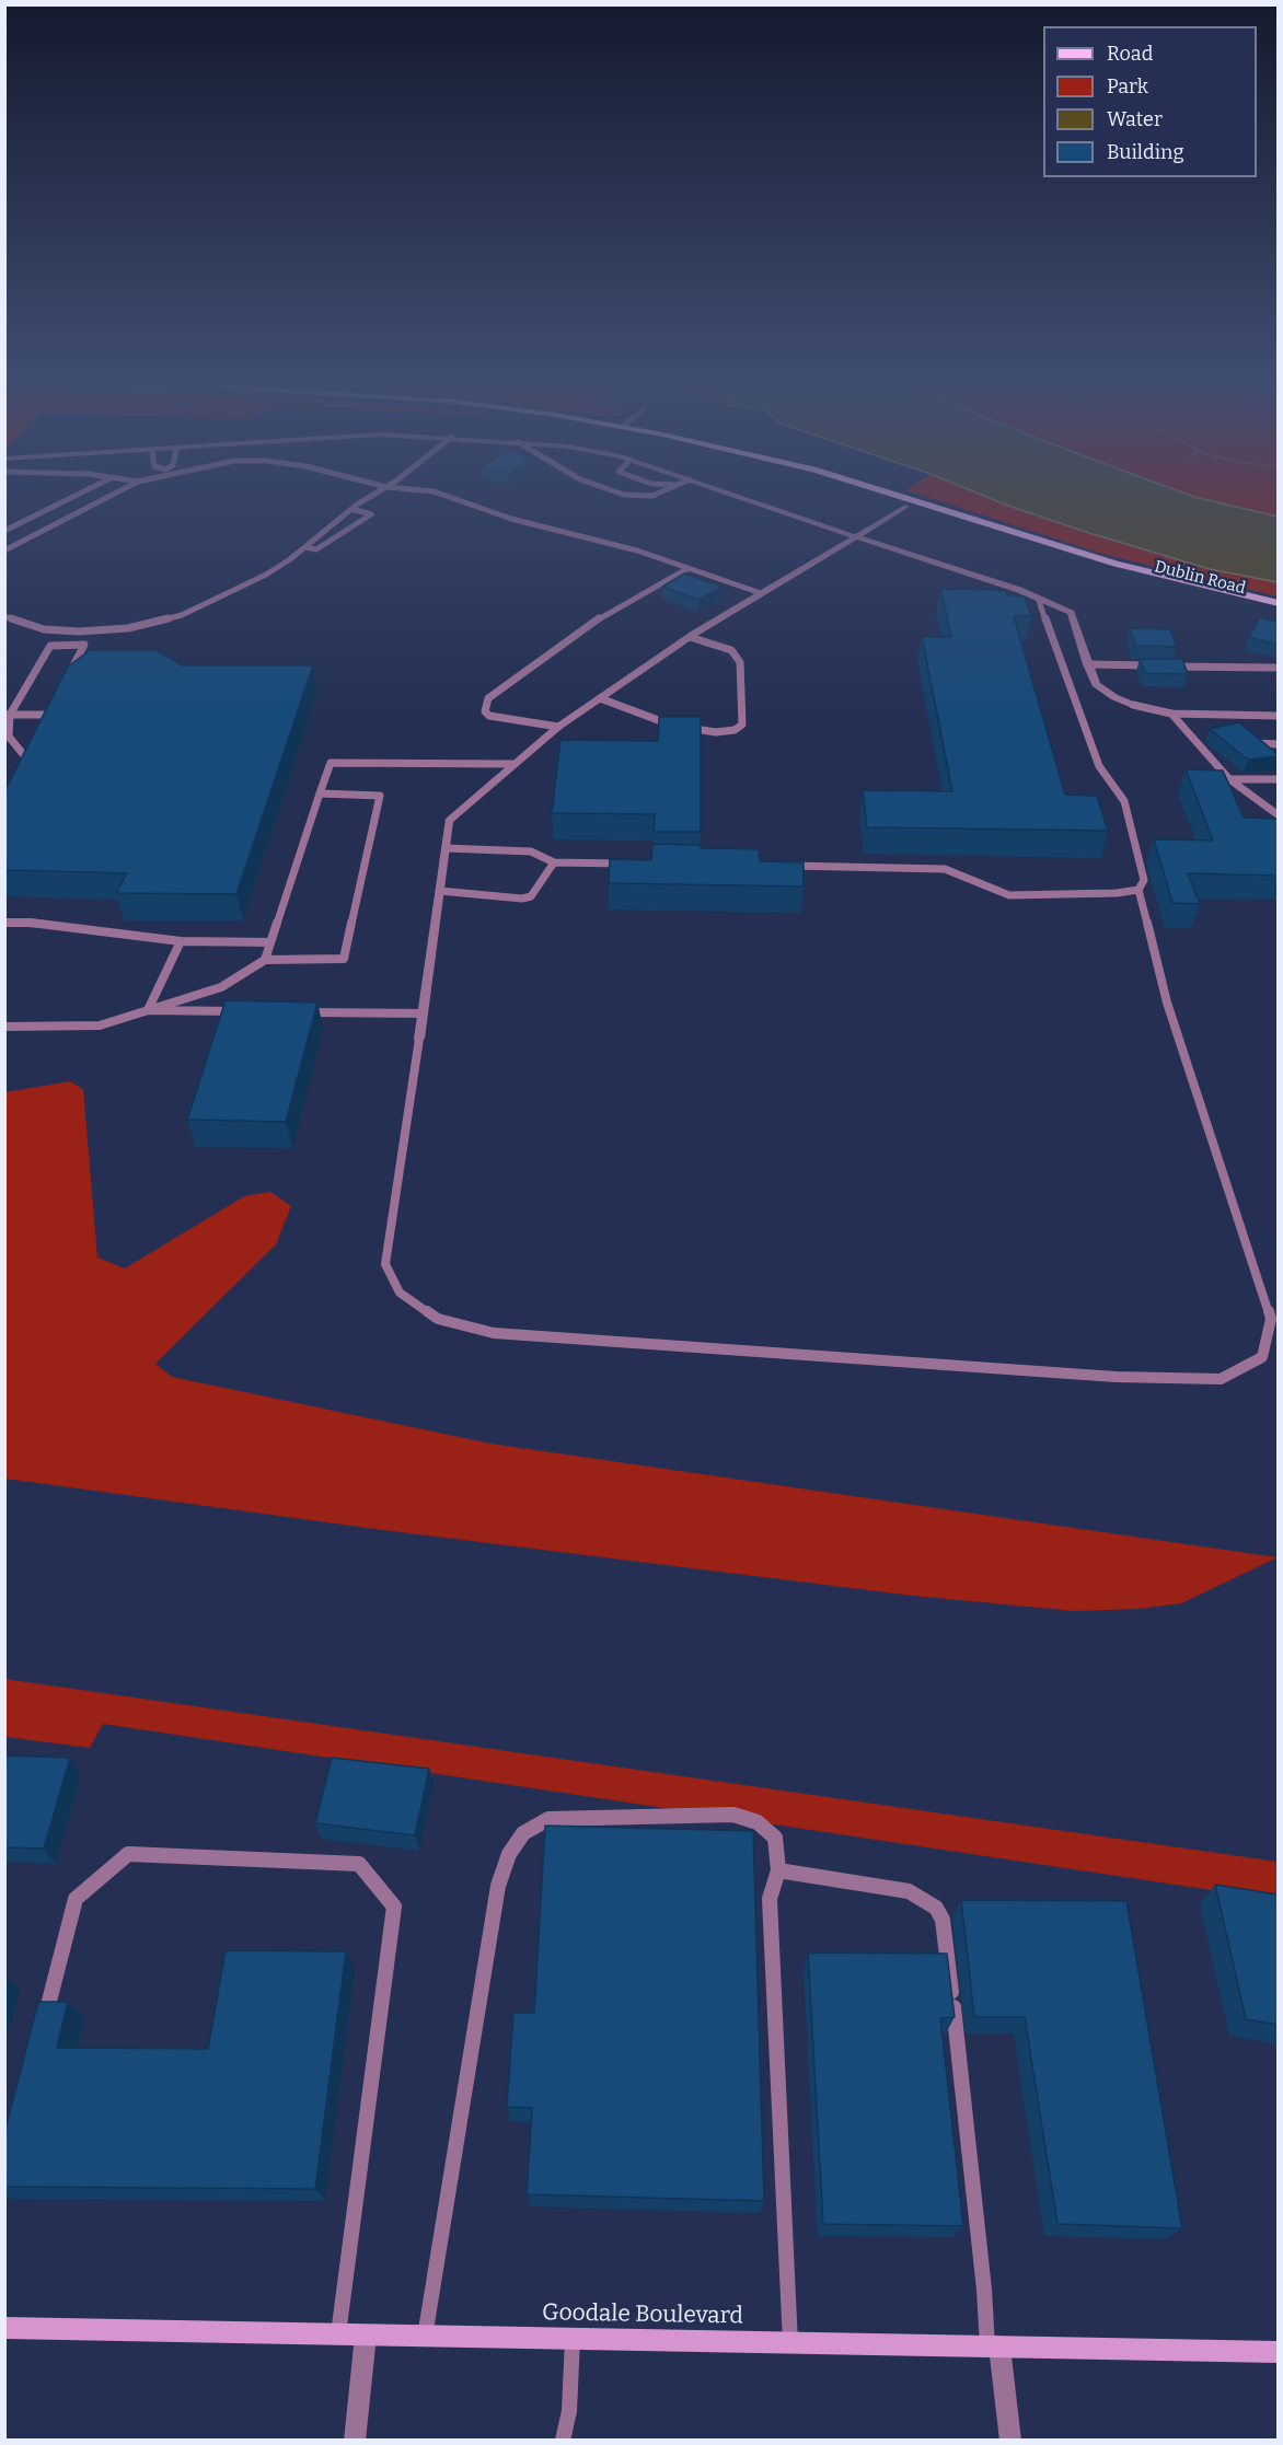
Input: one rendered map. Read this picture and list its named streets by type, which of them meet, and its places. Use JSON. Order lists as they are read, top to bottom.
{
  "streets": {
    "main road": ["Dublin Road", "Goodale Boulevard"]
  },
  "legend": [
    "Road",
    "Park",
    "Water",
    "Building"
  ]
}
